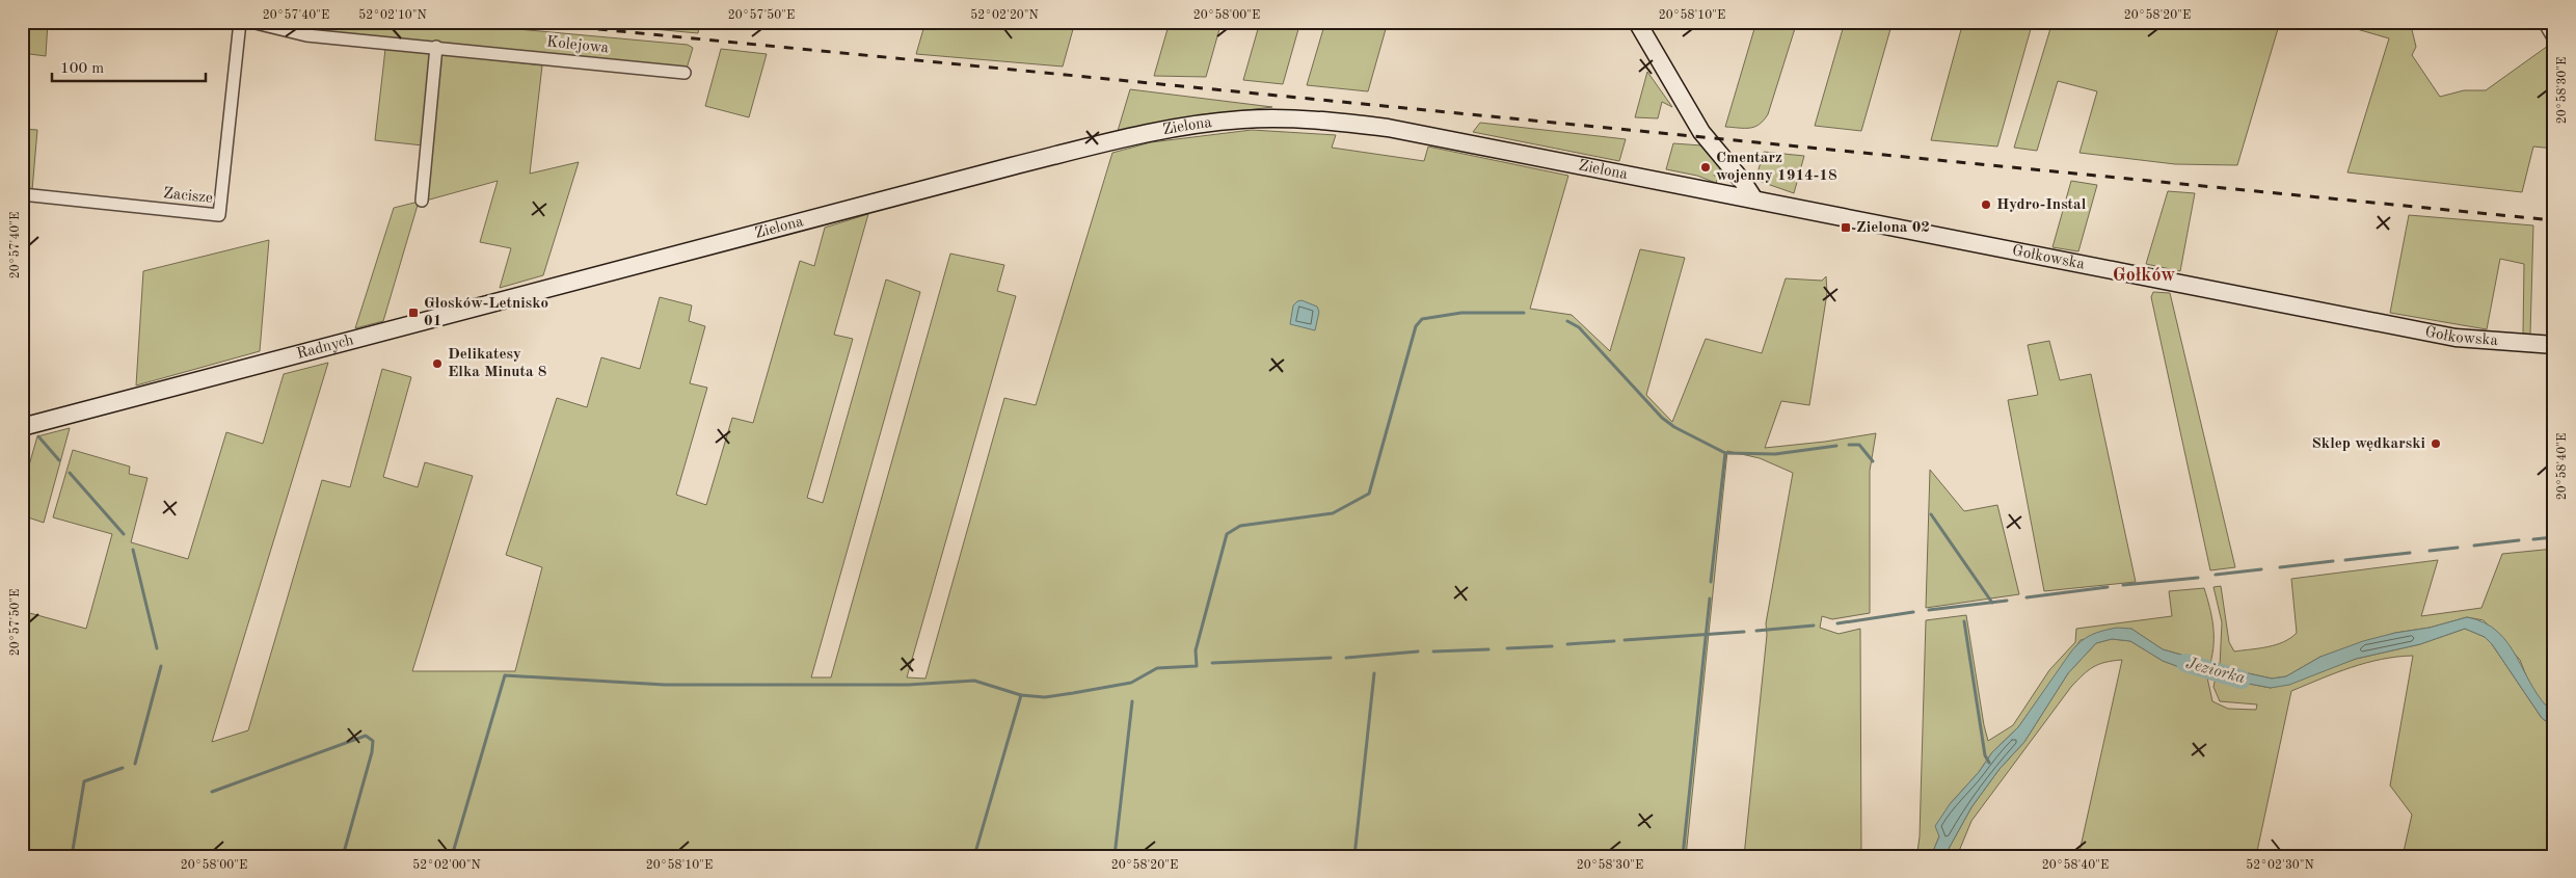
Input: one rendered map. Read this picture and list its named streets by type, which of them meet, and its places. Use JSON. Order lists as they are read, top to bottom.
{
  "streets": {
    "street": [
      "Kolejowa",
      "Zielona",
      "Zacisze",
      "Gołkowska",
      "Radnych"
    ]
  },
  "crossings": [
    ["Zielona", "Gołkowska"],
    ["Zielona", "Radnych"]
  ],
  "districts": ["Gołków"],
  "water": ["Jeziorka"],
  "places": {
    "other": [
      "Cmentarz wojenny 1914-18",
      "Hydro-Instal",
      "Delikatesy Elka Minuta 8",
      "Sklep wędkarski"
    ],
    "transit": ["Zielona 02", "Głosków-Letnisko 01"]
  },
  "scale_bar": "100 m",
  "coordinates": [
    "20°57'40\"E",
    "52°02'10\"N",
    "20°57'50\"E",
    "52°02'20\"N",
    "20°58'00\"E",
    "20°58'10\"E",
    "20°58'20\"E",
    "20°58'30\"E",
    "20°58'40\"E",
    "52°02'00\"N",
    "52°02'30\"N"
  ]
}
